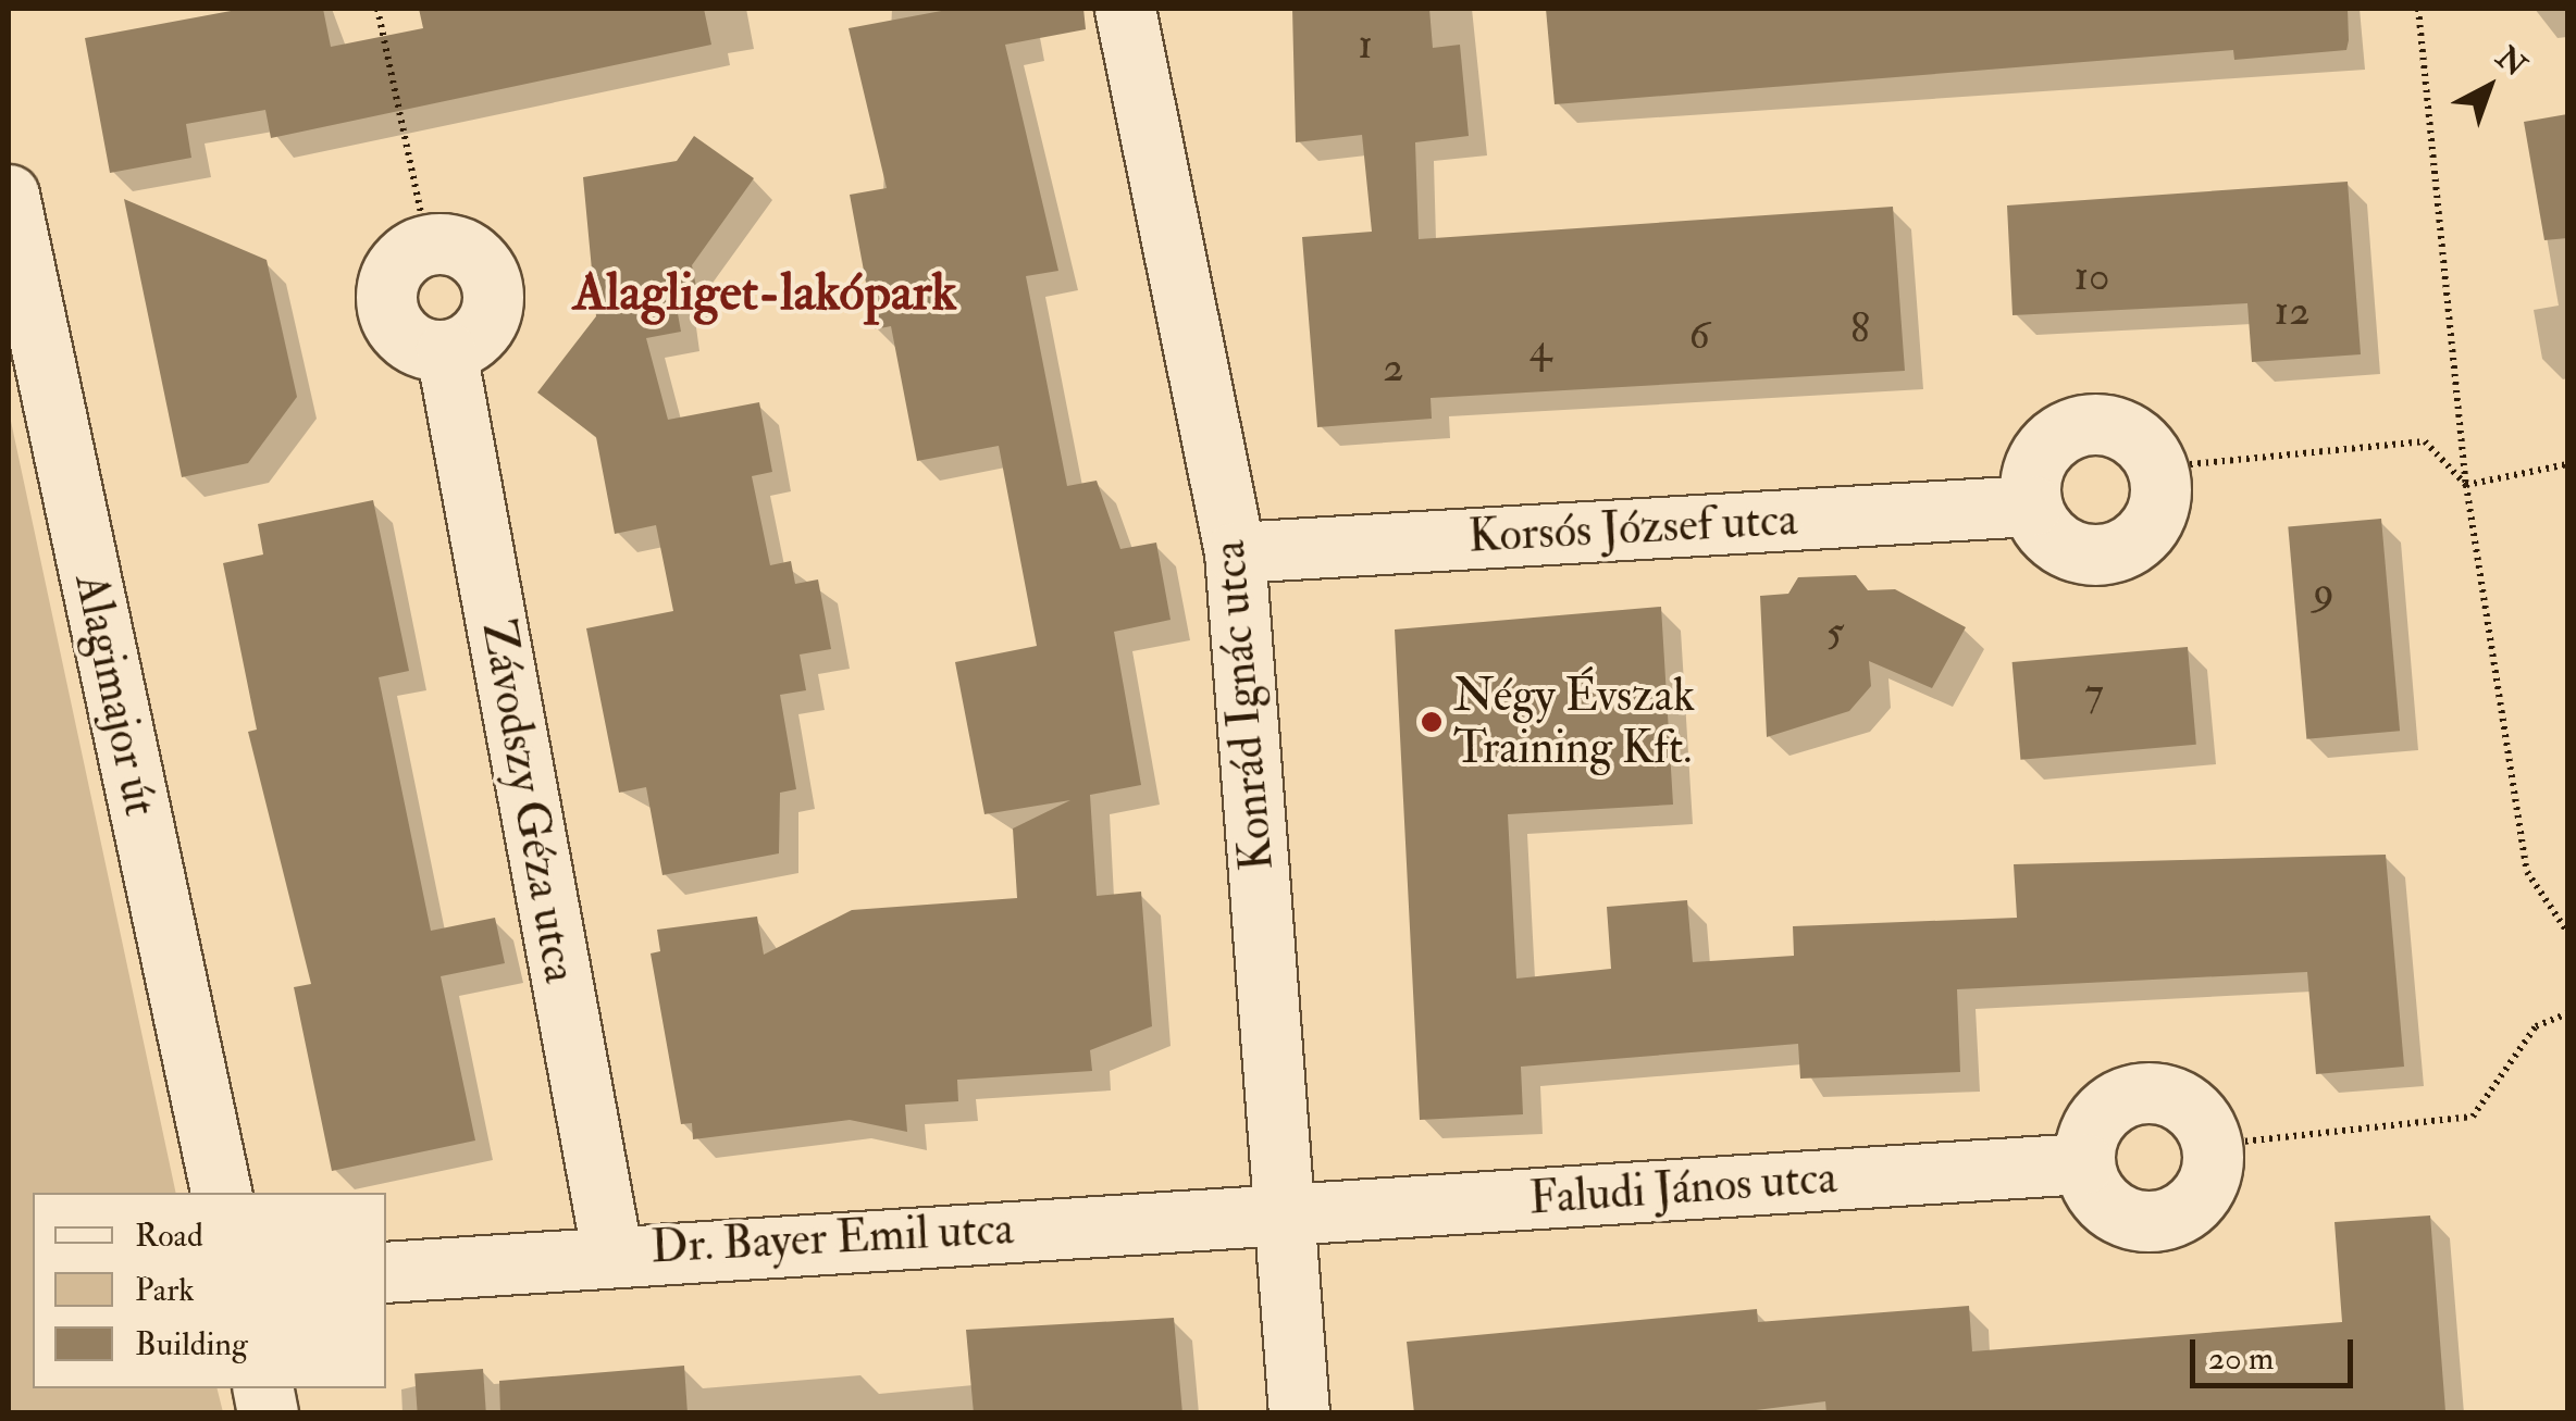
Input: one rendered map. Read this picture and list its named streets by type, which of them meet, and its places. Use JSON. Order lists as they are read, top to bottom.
{
  "streets": {
    "street": [
      "Korsós József utca",
      "Alagimajor út",
      "Konrád Ignác utca",
      "Závodszy Géza utca",
      "Faludi János utca",
      "Dr. Bayer Emil utca"
    ]
  },
  "crossings": [
    ["Korsós József utca", "Konrád Ignác utca"],
    ["Konrád Ignác utca", "Faludi János utca"],
    ["Konrád Ignác utca", "Dr. Bayer Emil utca"],
    ["Závodszy Géza utca", "Dr. Bayer Emil utca"],
    ["Faludi János utca", "Dr. Bayer Emil utca"]
  ],
  "districts": ["Alagliget-lakópark"],
  "places": ["Négy Évszak Training Kft."],
  "house_numbers": [
    "1",
    "10",
    "12",
    "8",
    "6",
    "4",
    "2",
    "9",
    "5",
    "7"
  ],
  "legend": ["Road", "Park", "Building"],
  "scale_bar": "20 m",
  "north": "top right"
}
